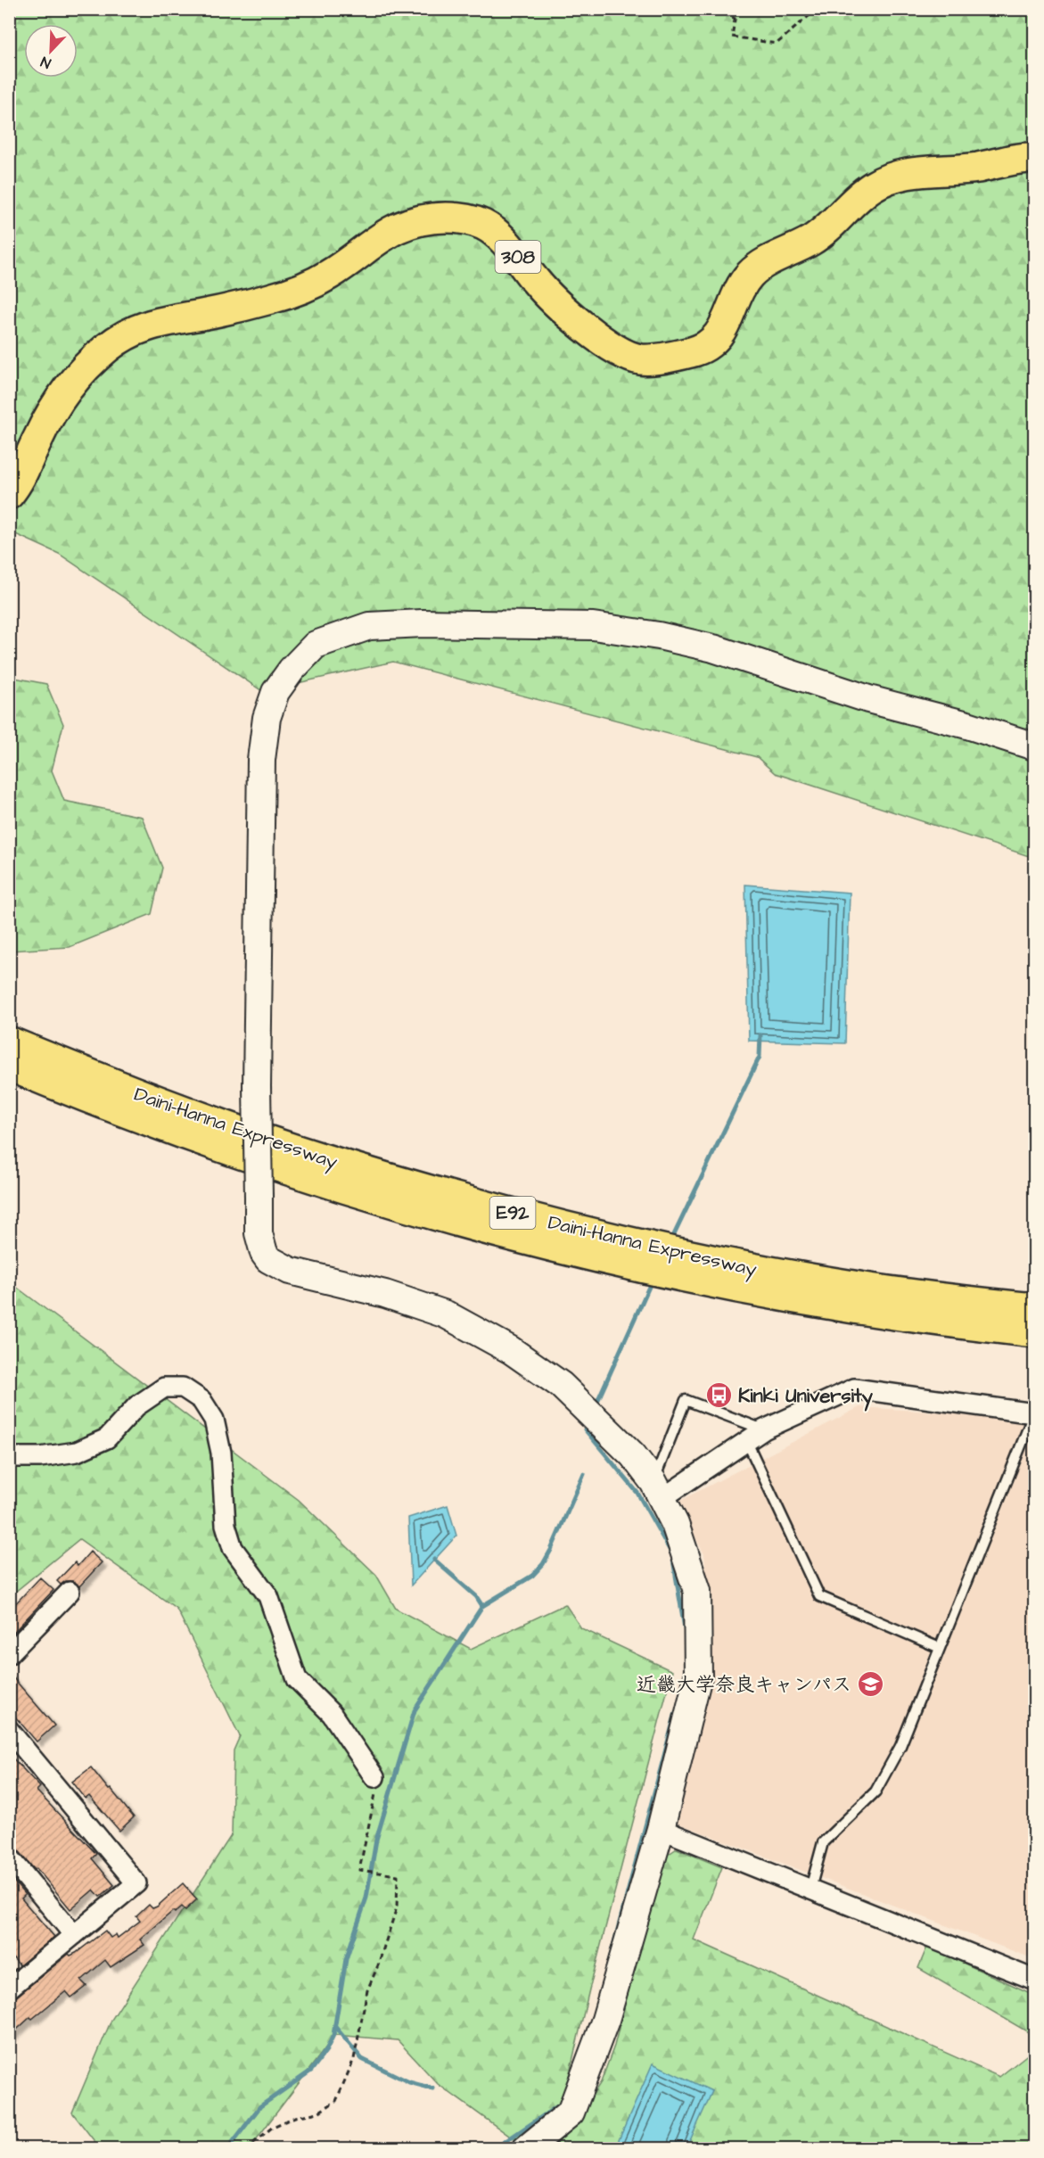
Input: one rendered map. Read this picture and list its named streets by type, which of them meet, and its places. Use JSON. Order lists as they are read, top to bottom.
{
  "streets": {
    "highway": ["308", "Daini-Hanna Expressway", "E92"]
  },
  "places": {
    "bus stop": ["Kinki University"],
    "school or university": ["近畿大学奈良キャンパス"]
  },
  "north": "bottom left"
}
